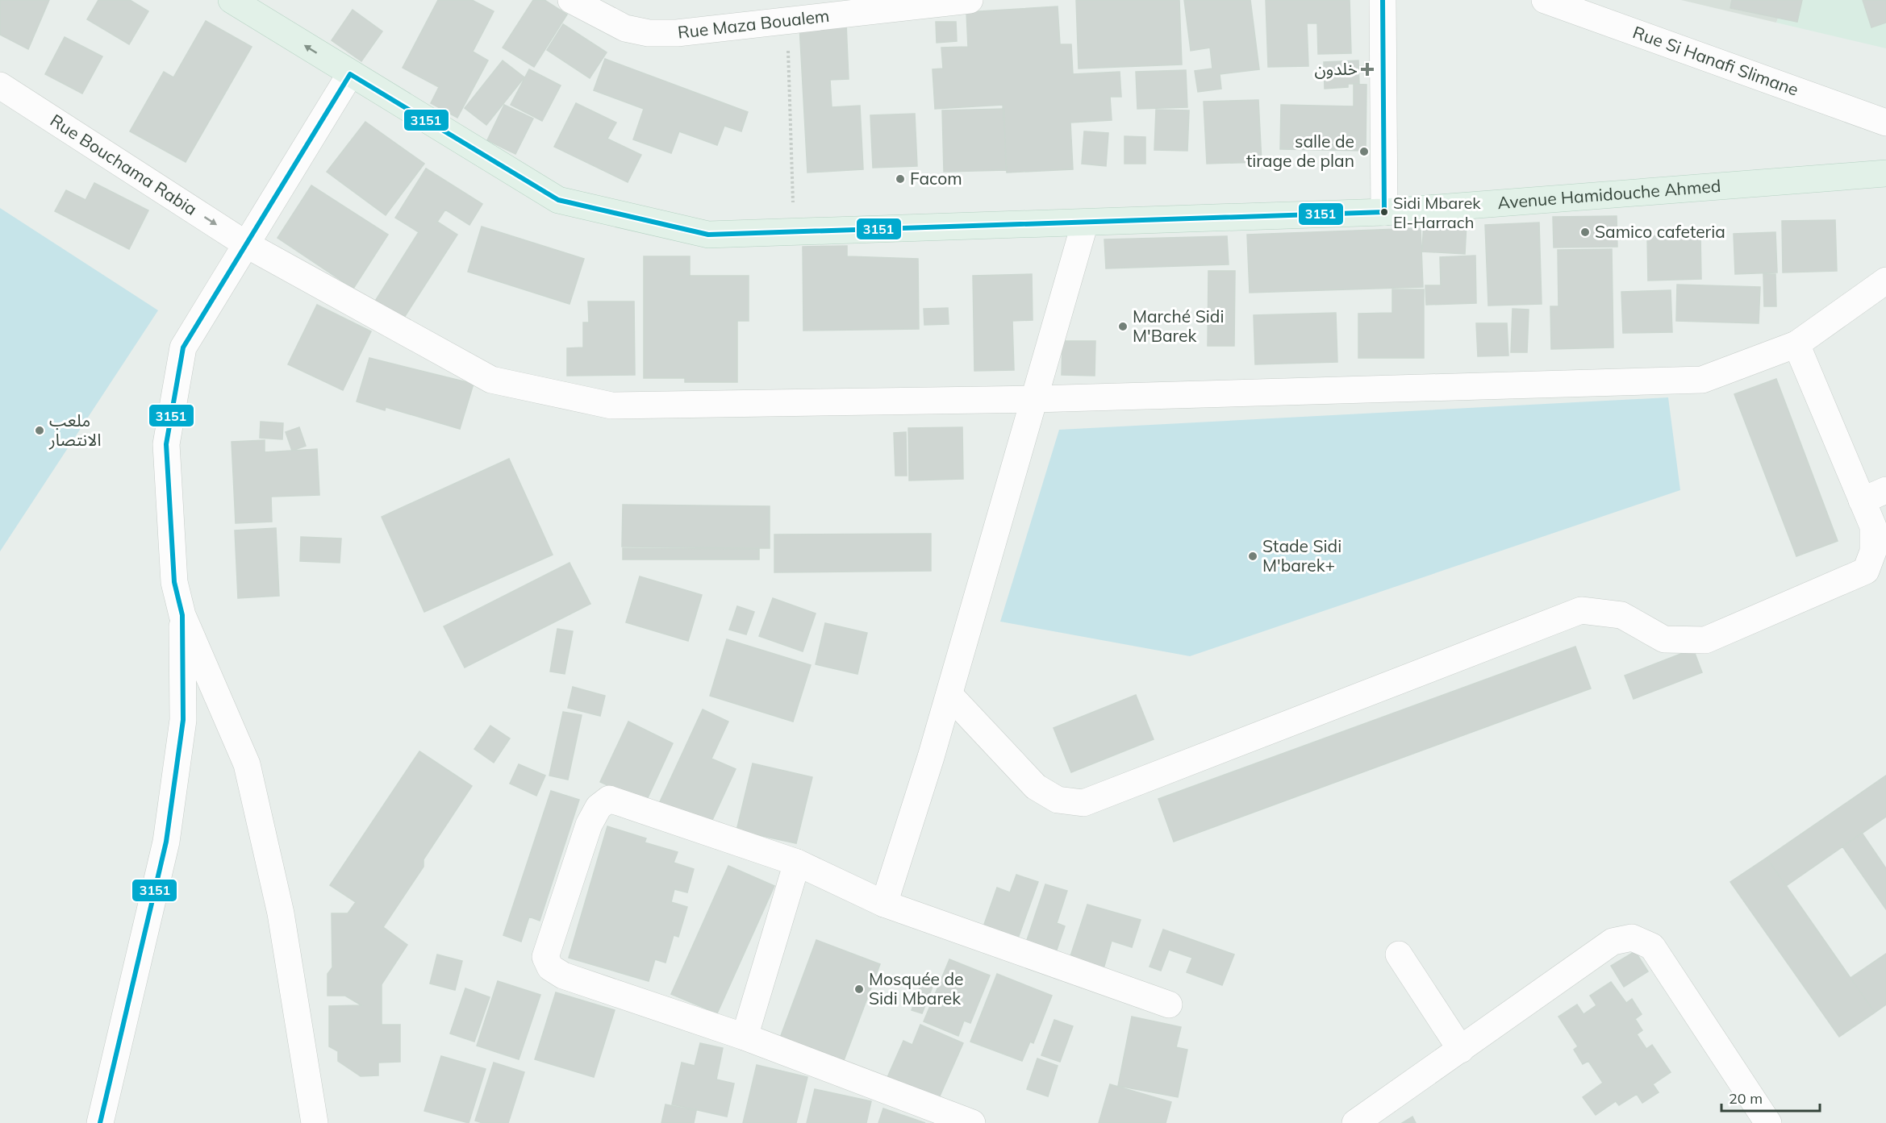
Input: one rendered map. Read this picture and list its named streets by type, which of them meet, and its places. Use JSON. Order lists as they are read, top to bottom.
{
  "streets": {
    "main road": ["Avenue Hamidouche Ahmed"],
    "street": ["Rue Maza Boualem", "Rue Si Hanafi Slimane", "Rue Bouchama Rabia"]
  },
  "places": {
    "health": ["خلدون"],
    "other": [
      "salle de tirage de plan",
      "Facom",
      "Sidi Mbarek El-Harrach",
      "Samico cafeteria",
      "Marché Sidi M'Barek",
      "ملعب الانتصار",
      "Stade Sidi M'barek+",
      "Mosquée de Sidi Mbarek"
    ]
  },
  "lines": ["transit line 3151"],
  "scale_bar": "20 m"
}
